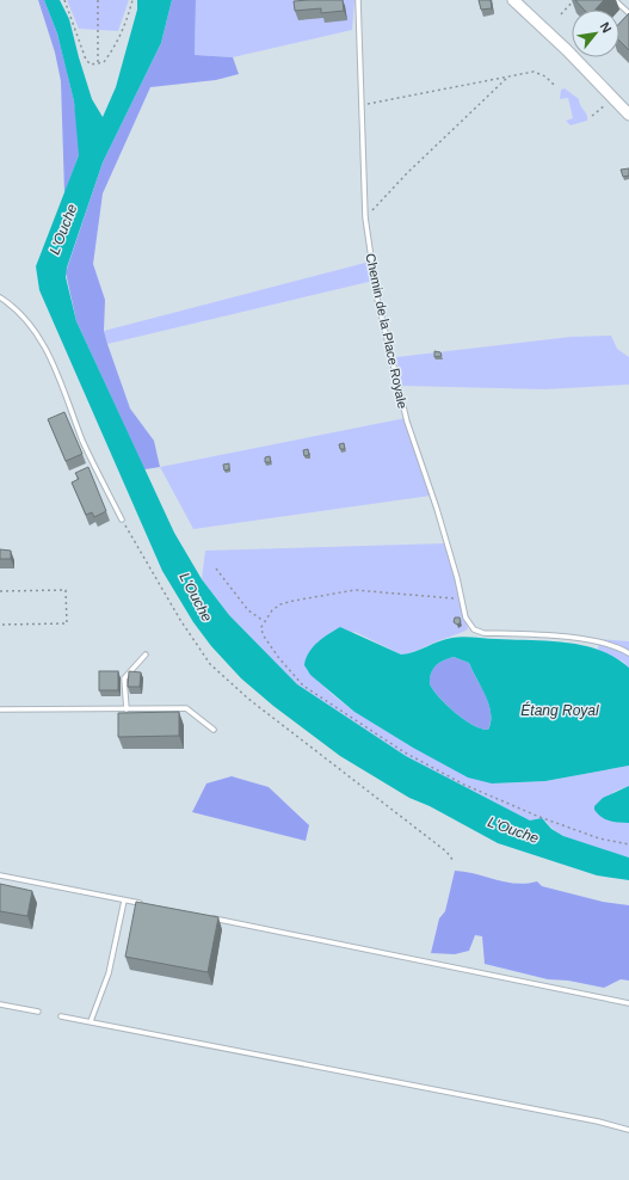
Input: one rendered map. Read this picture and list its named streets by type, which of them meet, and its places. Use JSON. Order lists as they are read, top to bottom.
{
  "streets": {
    "lane": ["Chemin de la Place Royale"]
  },
  "water": ["L'Ouche", "Étang Royal"],
  "north": "top right"
}
